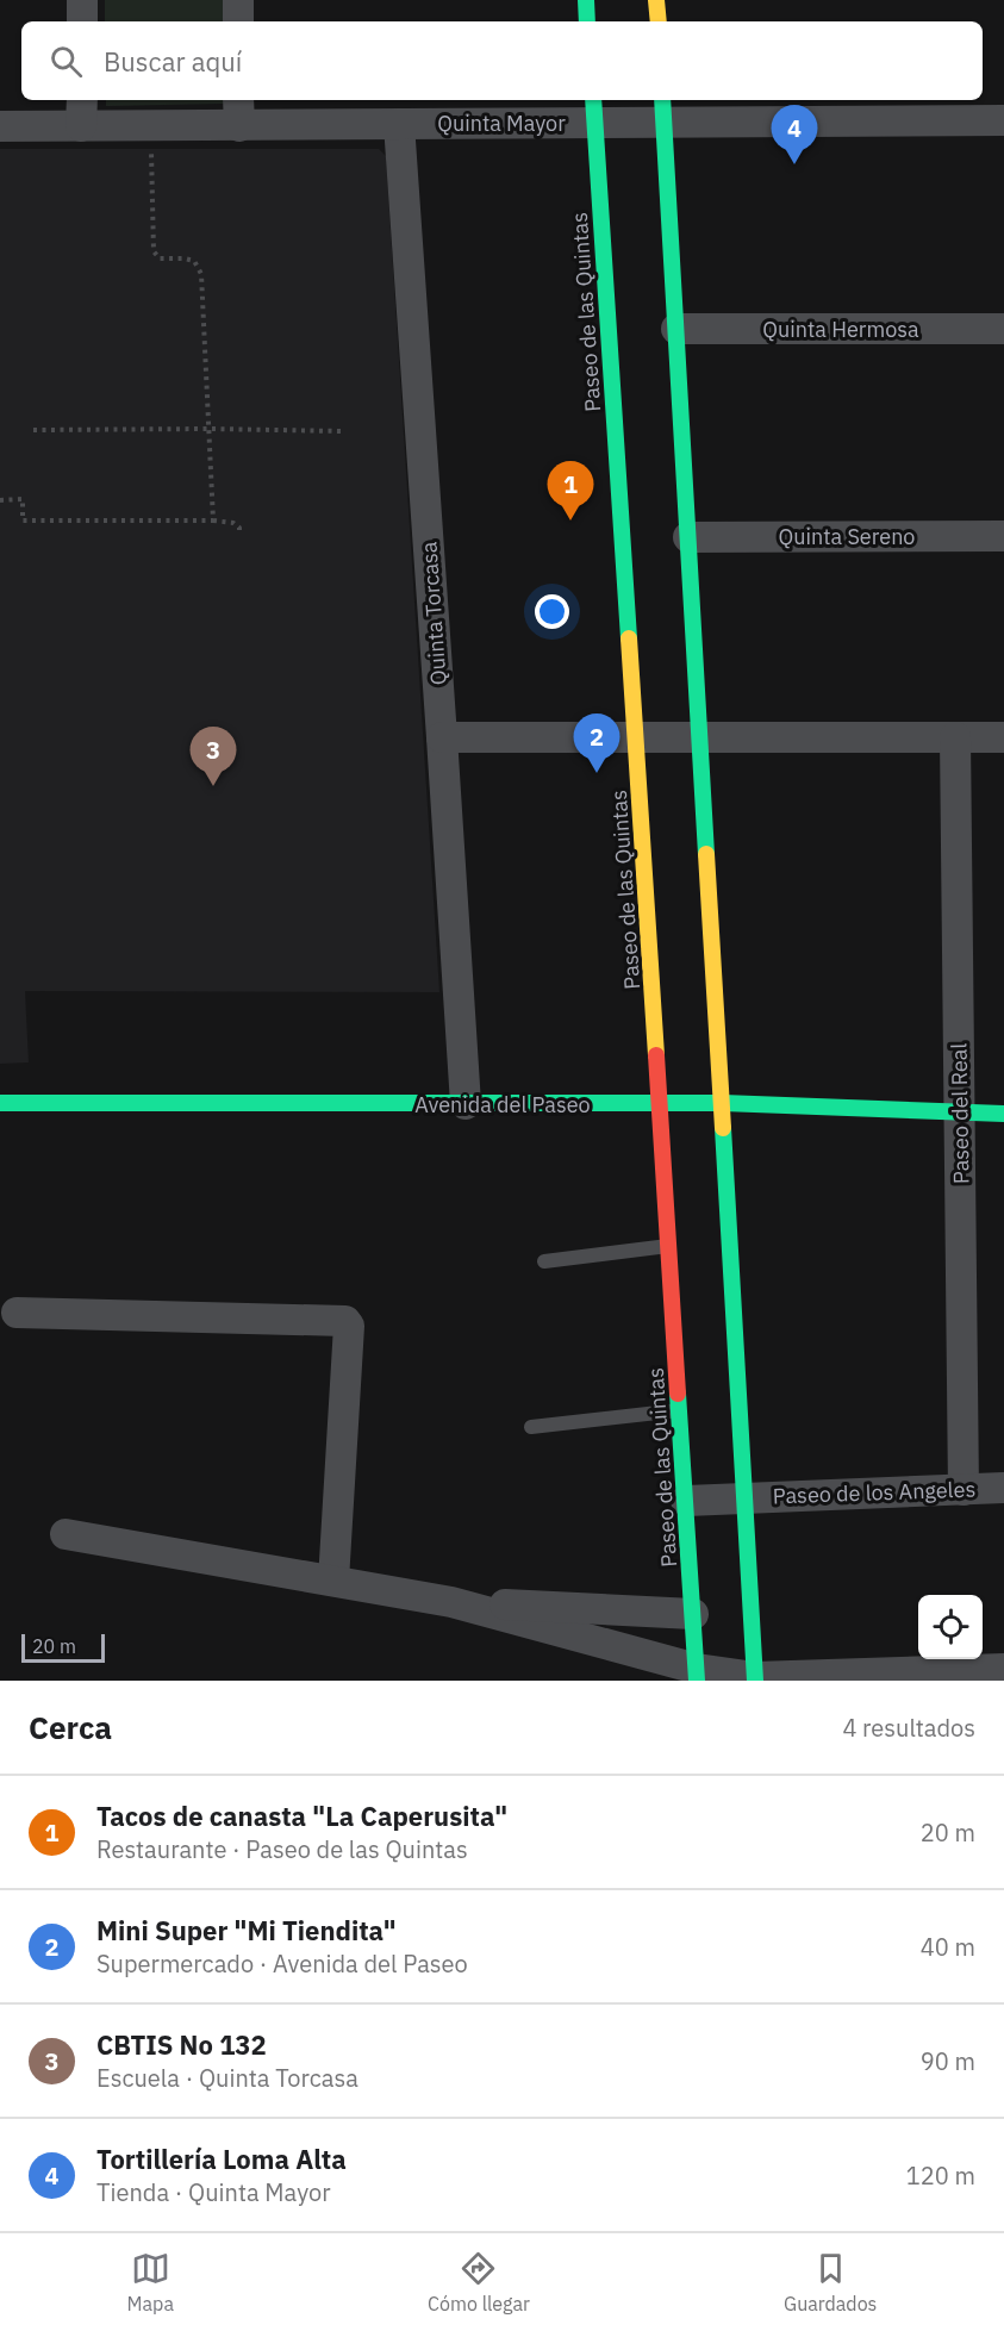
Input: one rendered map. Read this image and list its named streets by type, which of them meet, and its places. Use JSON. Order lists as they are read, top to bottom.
{
  "streets": {
    "main road": ["Paseo de las Quintas", "Avenida del Paseo"],
    "street": [
      "Quinta Mayor",
      "Quinta Hermosa",
      "Quinta Sereno",
      "Quinta Torcasa",
      "Paseo del Real",
      "Paseo de los Angeles"
    ]
  },
  "crossings": [
    ["Quinta Mayor", "Paseo de las Quintas"],
    ["Quinta Mayor", "Quinta Torcasa"],
    ["Paseo de las Quintas", "Avenida del Paseo"],
    ["Paseo de las Quintas", "Paseo de los Angeles"],
    ["Quinta Torcasa", "Avenida del Paseo"],
    ["Avenida del Paseo", "Paseo del Real"],
    ["Paseo del Real", "Paseo de los Angeles"]
  ],
  "scale_bar": "20 m",
  "page": {
    "search": "Buscar aquí",
    "pins": [
      "4",
      "1",
      "2",
      "3"
    ],
    "scale": "20 m",
    "heading": ["Cerca", "4 resultados"],
    "list": [
      {
        "mark": "1",
        "name": "Tacos de canasta \"La Caperusita\"",
        "note": "Restaurante · Paseo de las Quintas",
        "value": "20 m"
      },
      {
        "mark": "2",
        "name": "Mini Super \"Mi Tiendita\"",
        "note": "Supermercado · Avenida del Paseo",
        "value": "40 m"
      },
      {
        "mark": "3",
        "name": "CBTIS No 132",
        "note": "Escuela · Quinta Torcasa",
        "value": "90 m"
      },
      {
        "mark": "4",
        "name": "Tortillería Loma Alta",
        "note": "Tienda · Quinta Mayor",
        "value": "120 m"
      }
    ],
    "nav": ["Mapa", "Cómo llegar", "Guardados"]
  }
}
